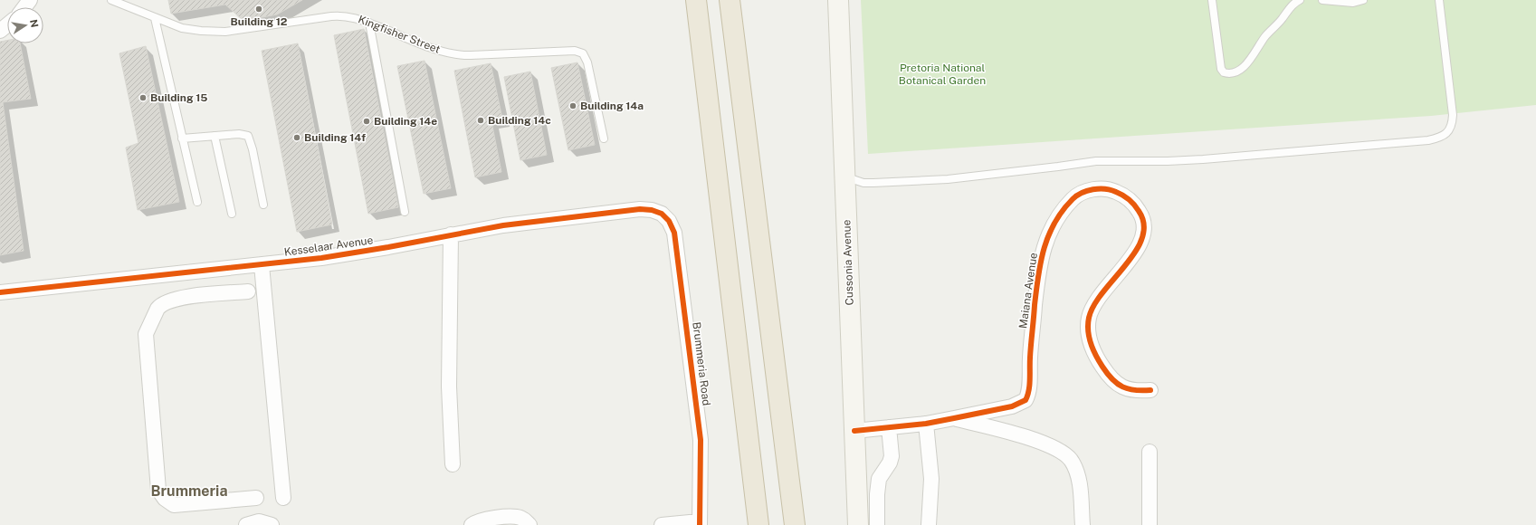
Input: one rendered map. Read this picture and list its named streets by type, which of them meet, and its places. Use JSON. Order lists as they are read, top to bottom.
{
  "streets": {
    "main road": ["Cussonia Avenue"],
    "street": ["Kesselaar Avenue", "Maiana Avenue", "Brummeria Road"],
    "lane": ["Kingfisher Street"]
  },
  "crossings": [
    ["Kesselaar Avenue", "Brummeria Road"],
    ["Cussonia Avenue", "Maiana Avenue"]
  ],
  "districts": ["Brummeria"],
  "parks": ["Pretoria National Botanical Garden"],
  "places": [
    "Building 12",
    "Building 15",
    "Building 14a",
    "Building 14c",
    "Building 14e",
    "Building 14f"
  ],
  "north": "right"
}
